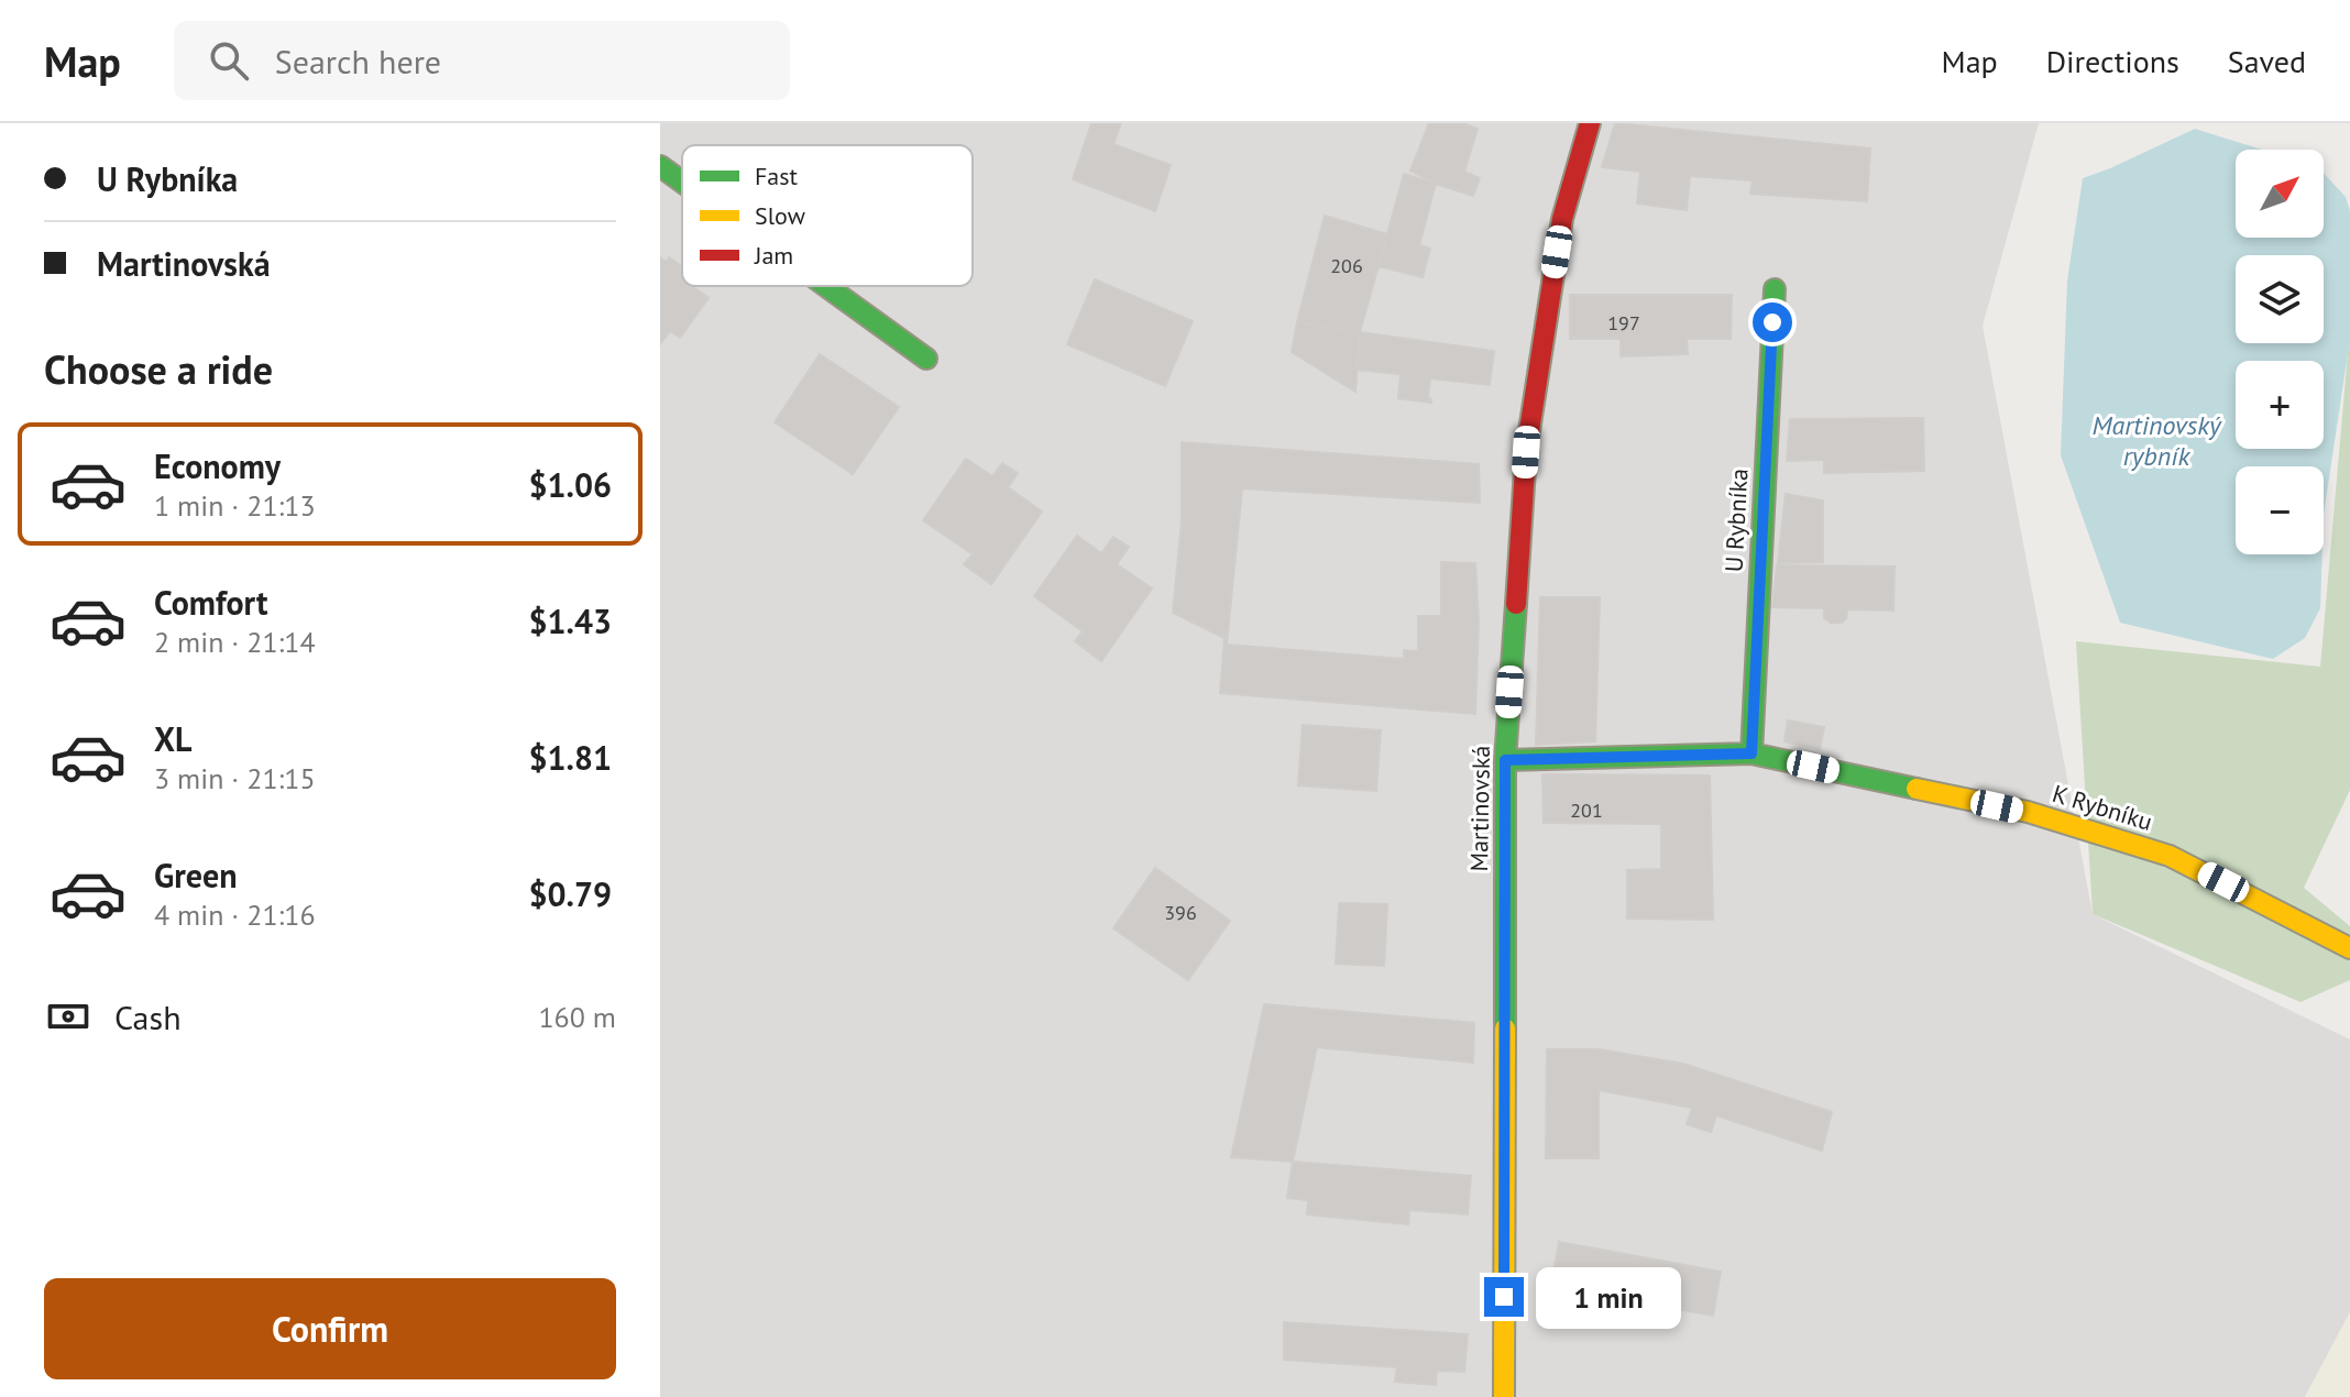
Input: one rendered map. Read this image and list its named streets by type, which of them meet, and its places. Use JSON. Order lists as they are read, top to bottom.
{
  "streets": {
    "street": ["U Rybníka", "K Rybníku", "Martinovská"]
  },
  "crossings": [
    ["U Rybníka", "K Rybníku"],
    ["K Rybníku", "Martinovská"]
  ],
  "water": ["Martinovský rybník"],
  "house_numbers": [
    "206",
    "197",
    "201",
    "396"
  ],
  "legend": ["Fast", "Slow", "Jam"],
  "north": "top right",
  "page": {
    "header": "Map",
    "search": "Search here",
    "nav": ["Map", "Directions", "Saved"],
    "banner": ["U Rybníka", "Martinovská"],
    "map_buttons": ["+", "−"],
    "heading": "Choose a ride",
    "list": [
      {
        "name": "Economy",
        "note": "1 min · 21:13",
        "value": "$1.06"
      },
      {
        "name": "Comfort",
        "note": "2 min · 21:14",
        "value": "$1.43"
      },
      {
        "name": "XL",
        "note": "3 min · 21:15",
        "value": "$1.81"
      },
      {
        "name": "Green",
        "note": "4 min · 21:16",
        "value": "$0.79"
      }
    ],
    "pay": ["Cash", "160 m"],
    "buttons": "Confirm",
    "bubble": "1 min"
  }
}
